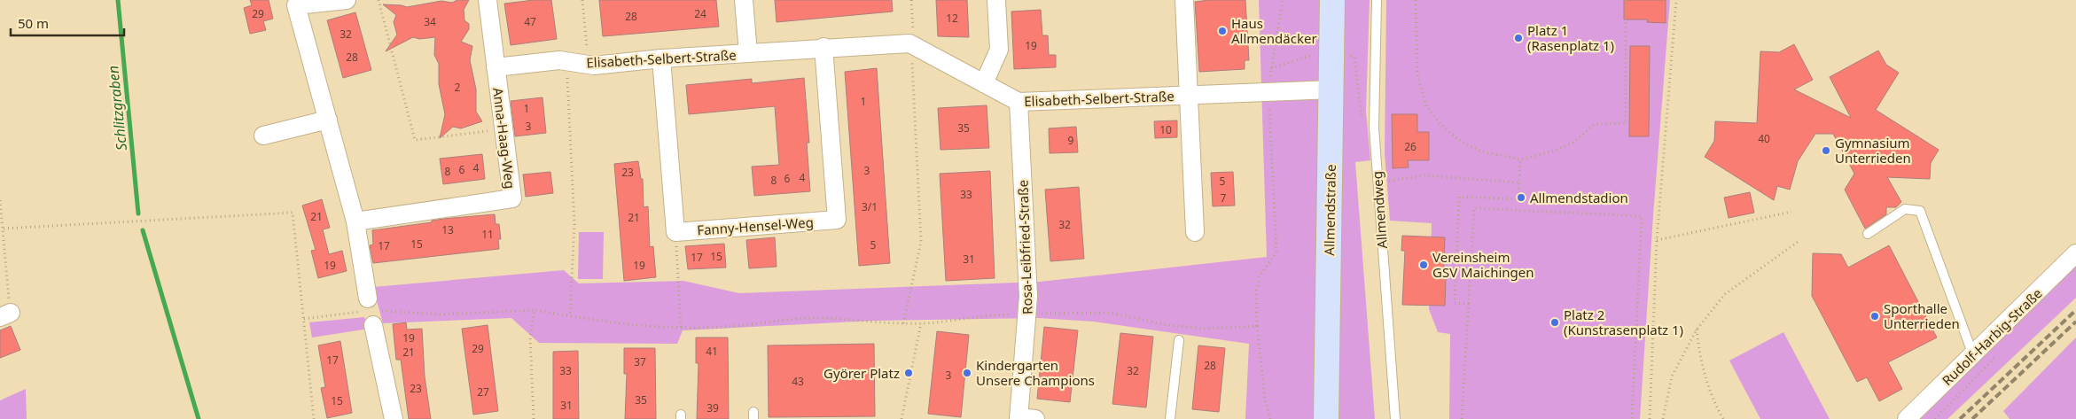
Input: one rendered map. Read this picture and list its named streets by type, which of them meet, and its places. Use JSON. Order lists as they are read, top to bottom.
{
  "streets": {
    "main road": ["Allmendstraße"],
    "street": [
      "Elisabeth-Selbert-Straße",
      "Anna-Haag-Weg",
      "Fanny-Hensel-Weg",
      "Rosa-Leibfried-Straße",
      "Rudolf-Harbig-Straße"
    ],
    "lane": ["Allmendweg"]
  },
  "crossings": [
    ["Elisabeth-Selbert-Straße", "Anna-Haag-Weg"],
    ["Elisabeth-Selbert-Straße", "Allmendstraße"],
    ["Elisabeth-Selbert-Straße", "Fanny-Hensel-Weg"],
    ["Elisabeth-Selbert-Straße", "Rosa-Leibfried-Straße"]
  ],
  "water": ["Schlitzgraben"],
  "places": [
    "Haus Allmendäcker",
    "Platz 1 (Rasenplatz 1)",
    "Gymnasium Unterrieden",
    "Allmendstadion",
    "Vereinsheim GSV Maichingen",
    "Sporthalle Unterrieden",
    "Platz 2 (Kunstrasenplatz 1)",
    "Györer Platz",
    "Kindergarten Unsere Champions"
  ],
  "house_numbers": [
    "29",
    "24",
    "28",
    "12",
    "34",
    "47",
    "32",
    "19",
    "28",
    "2",
    "1",
    "1",
    "3",
    "35",
    "10",
    "40",
    "9",
    "26",
    "4",
    "6",
    "3",
    "8",
    "23",
    "4",
    "6",
    "8",
    "5",
    "33",
    "7",
    "3/1",
    "21",
    "21",
    "32",
    "13",
    "11",
    "15",
    "5",
    "17",
    "15",
    "17",
    "31",
    "19",
    "19",
    "19",
    "29",
    "41",
    "21",
    "17",
    "37",
    "28",
    "33",
    "32",
    "3",
    "43",
    "23",
    "27",
    "35",
    "15",
    "31",
    "39"
  ],
  "scale_bar": "50 m"
}
